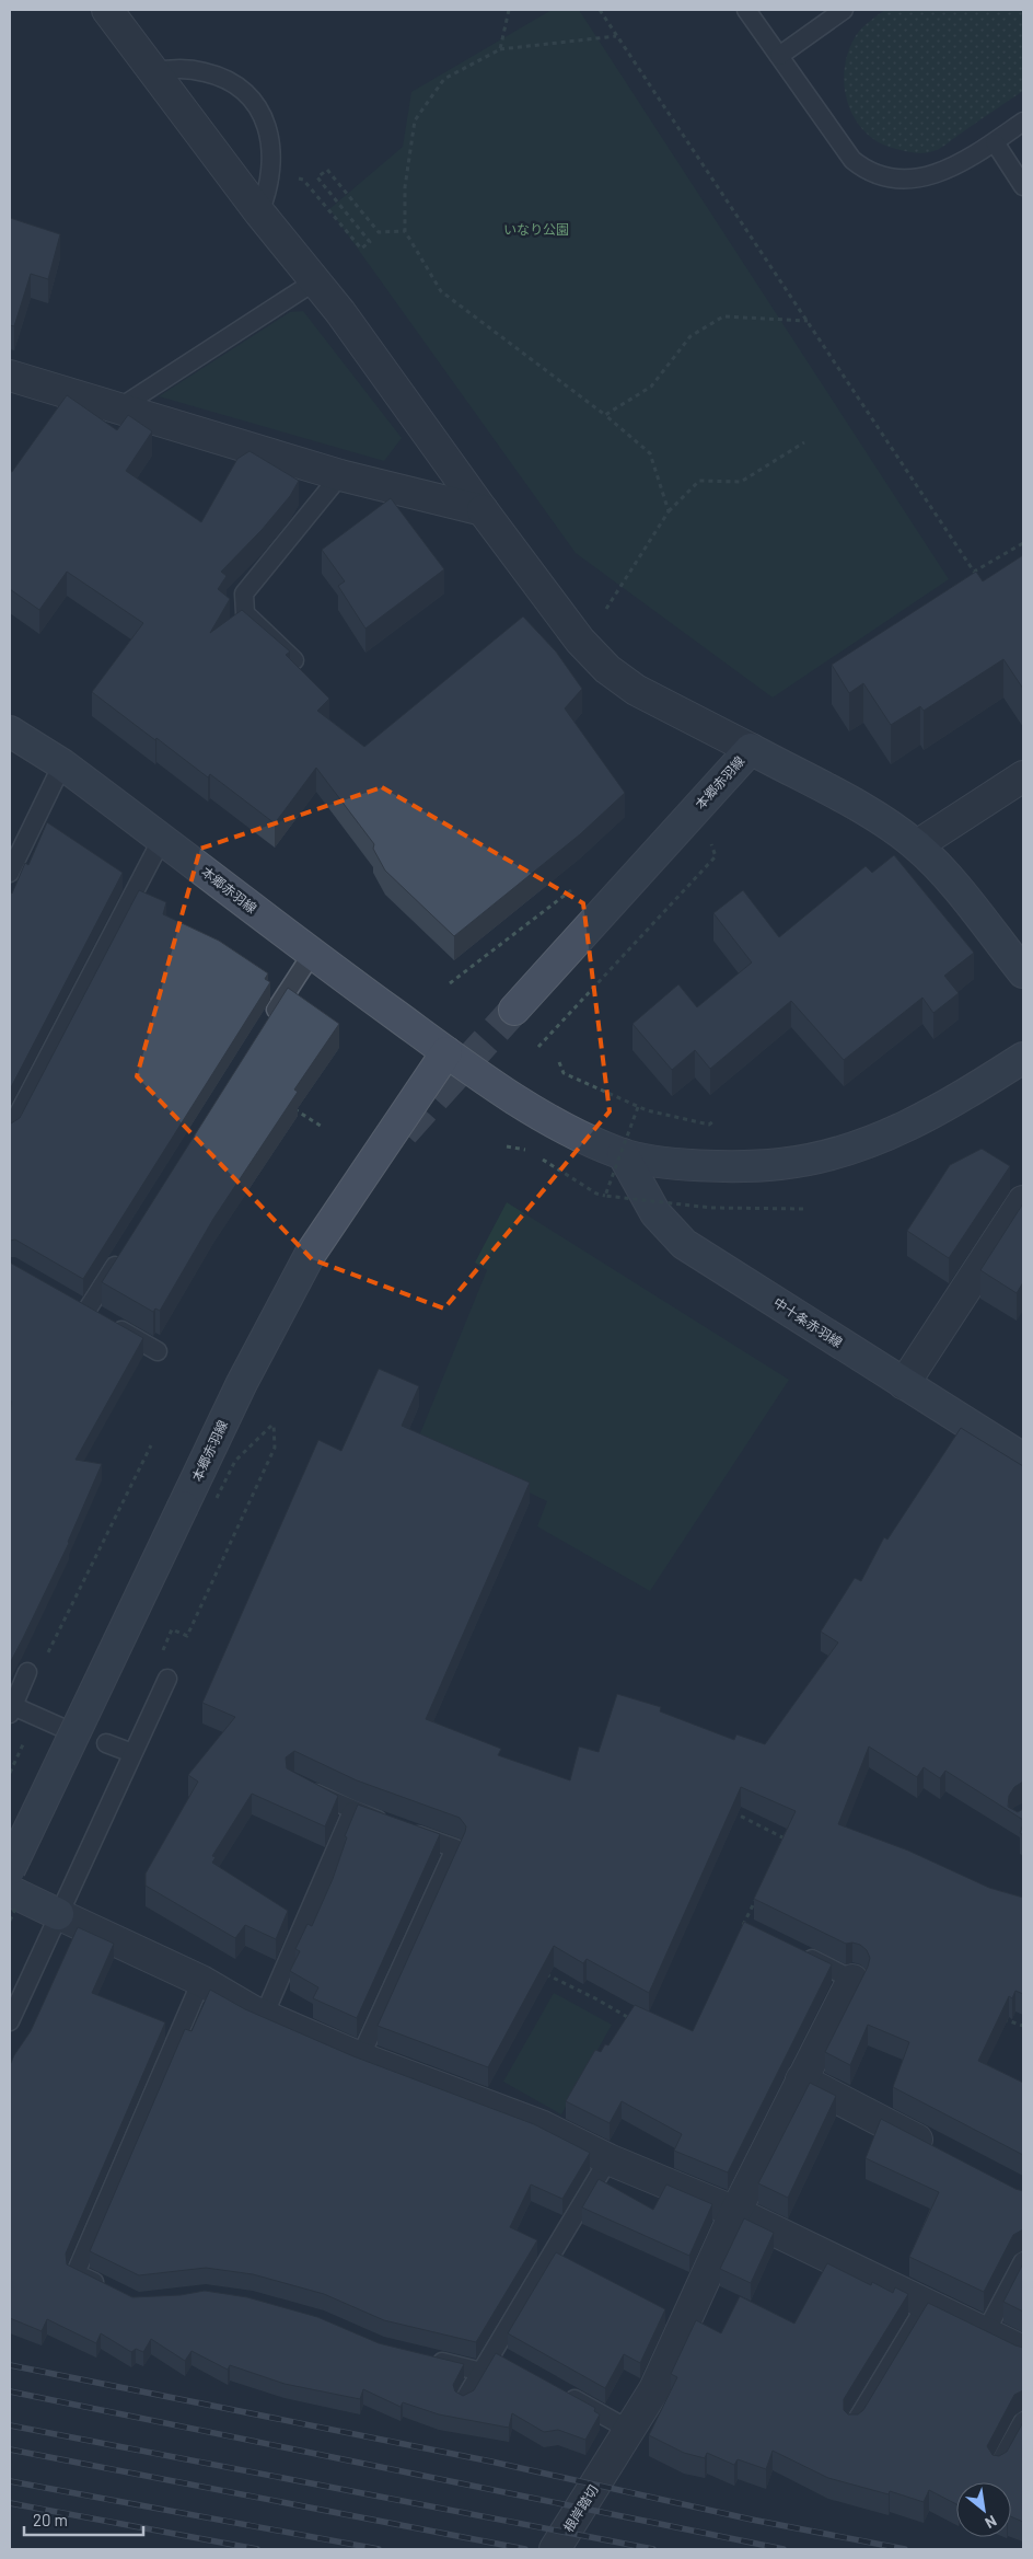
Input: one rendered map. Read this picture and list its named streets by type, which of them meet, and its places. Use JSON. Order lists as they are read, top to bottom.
{
  "streets": {
    "main road": ["本郷赤羽線", "中十条赤羽線"],
    "street": ["根岸踏切"]
  },
  "crossings": [
    ["本郷赤羽線", "中十条赤羽線"]
  ],
  "parks": ["いなり公園"],
  "scale_bar": "20 m",
  "north": "bottom right"
}
